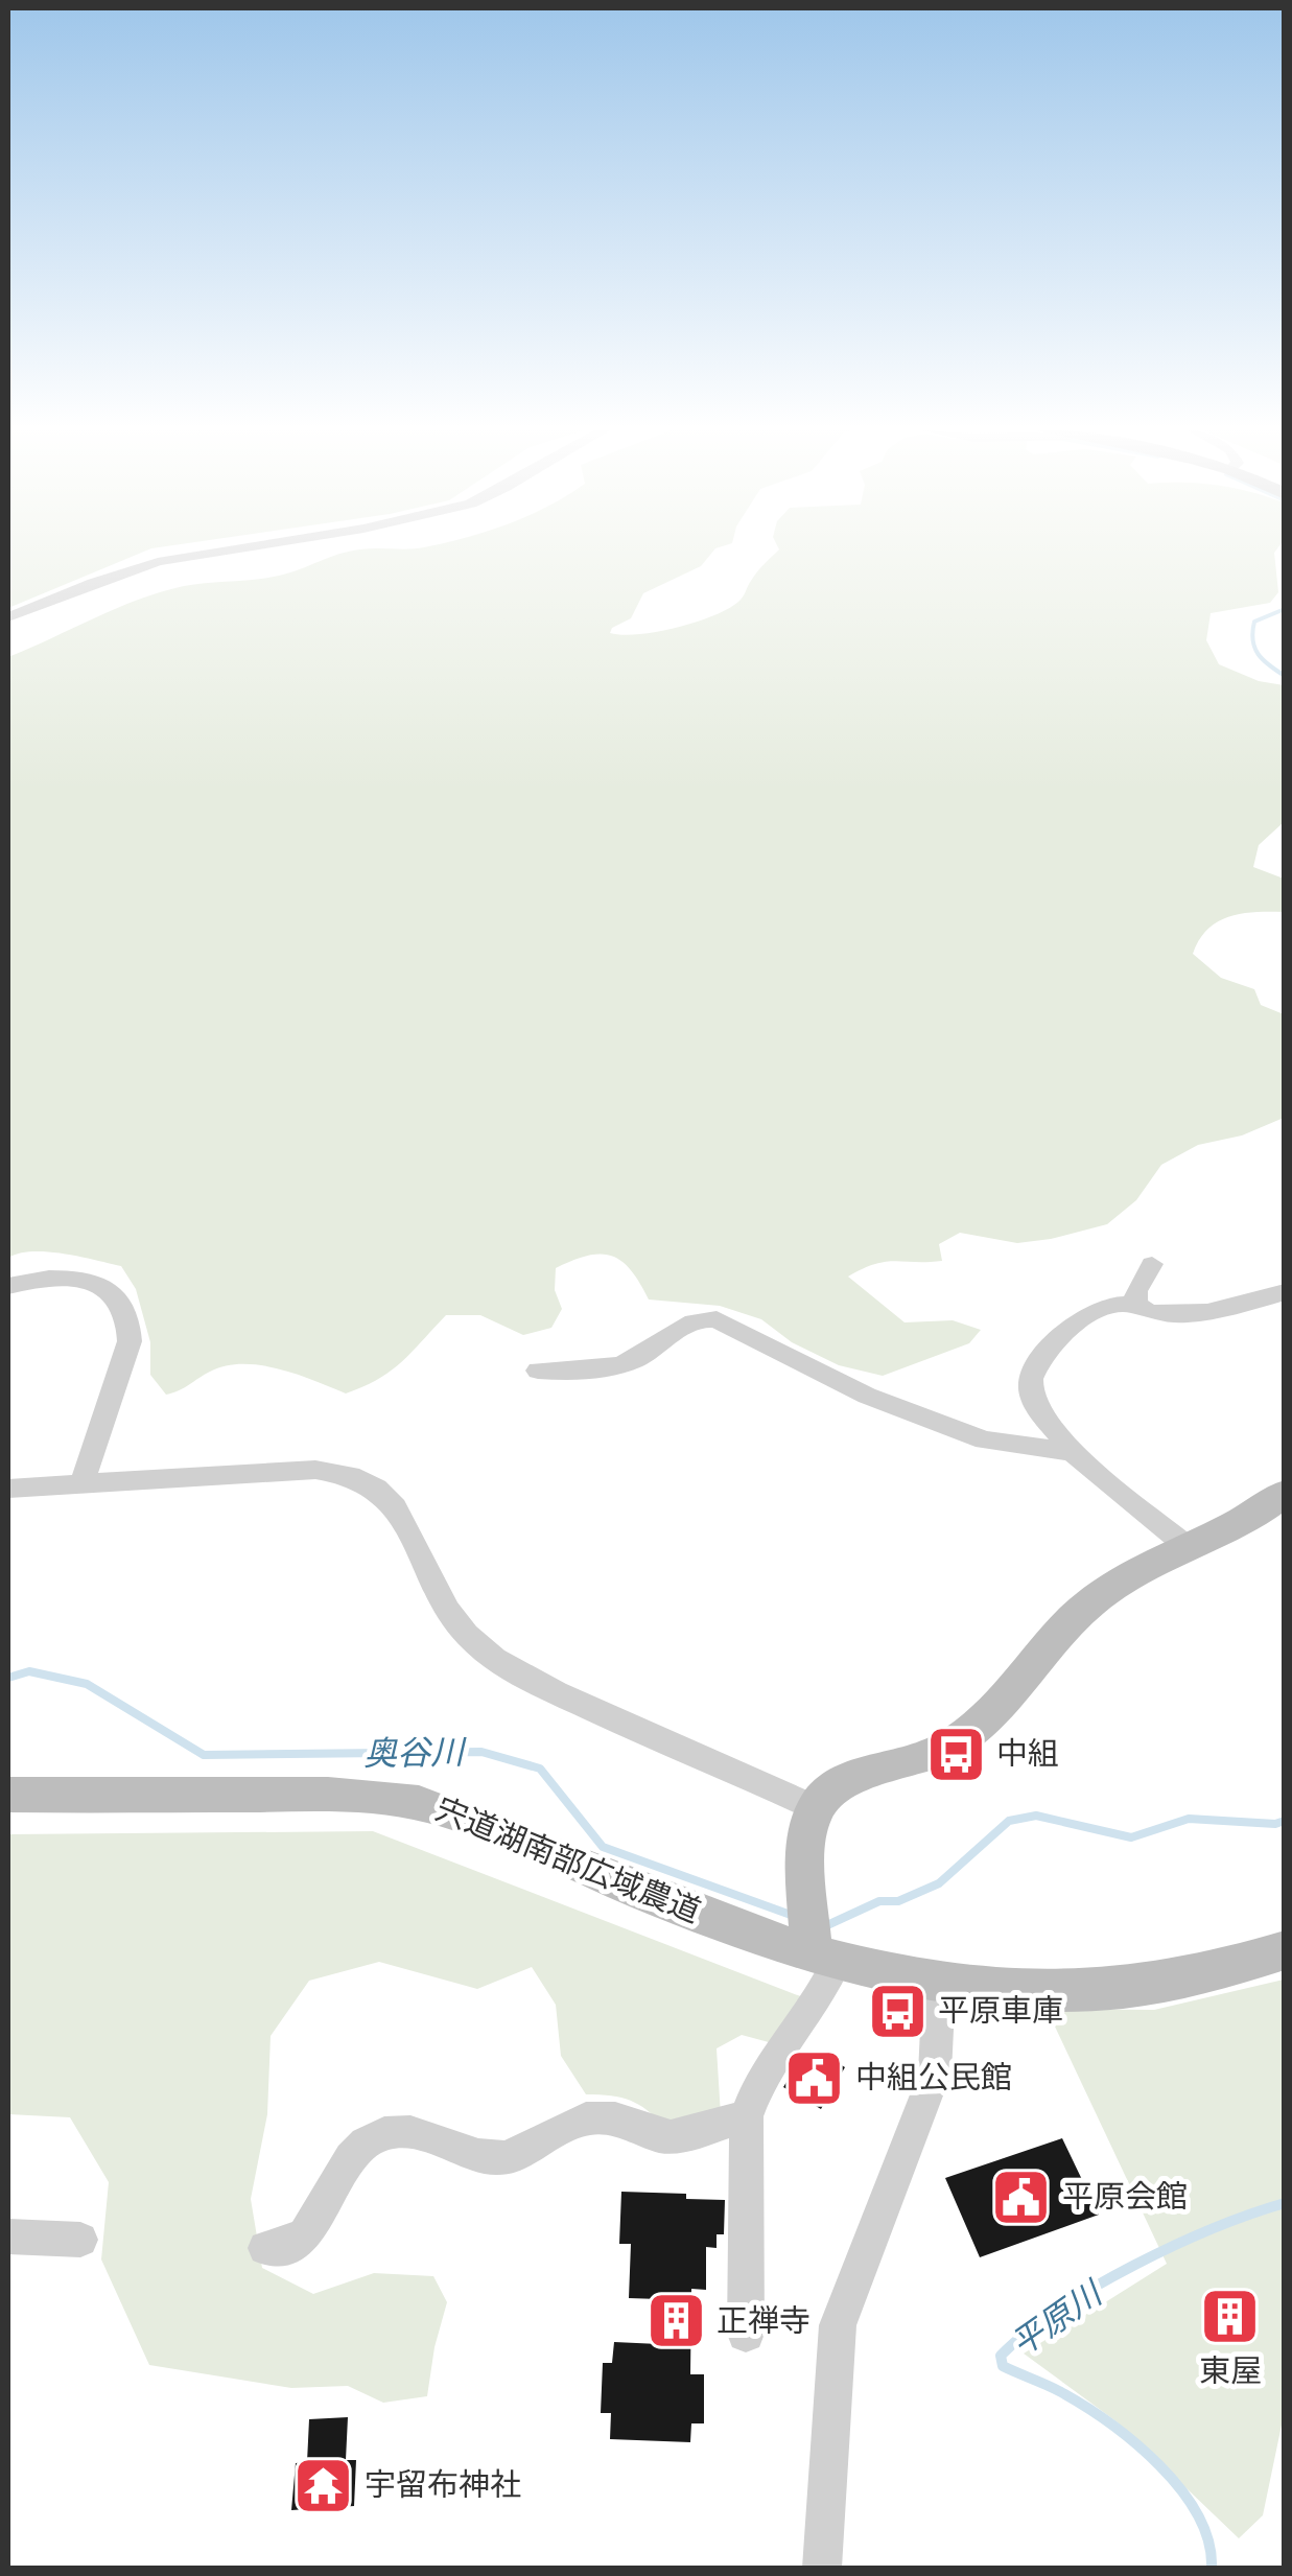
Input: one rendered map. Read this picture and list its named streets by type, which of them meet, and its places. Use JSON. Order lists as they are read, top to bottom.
{
  "streets": {
    "main road": ["宍道湖南部広域農道"]
  },
  "water": ["奥谷川", "平原川"],
  "places": {
    "bus stop": ["中組", "平原車庫"],
    "public building": ["中組公民館", "平原会館"],
    "building": ["東屋", "正禅寺"],
    "temple": ["宇留布神社"]
  }
}
